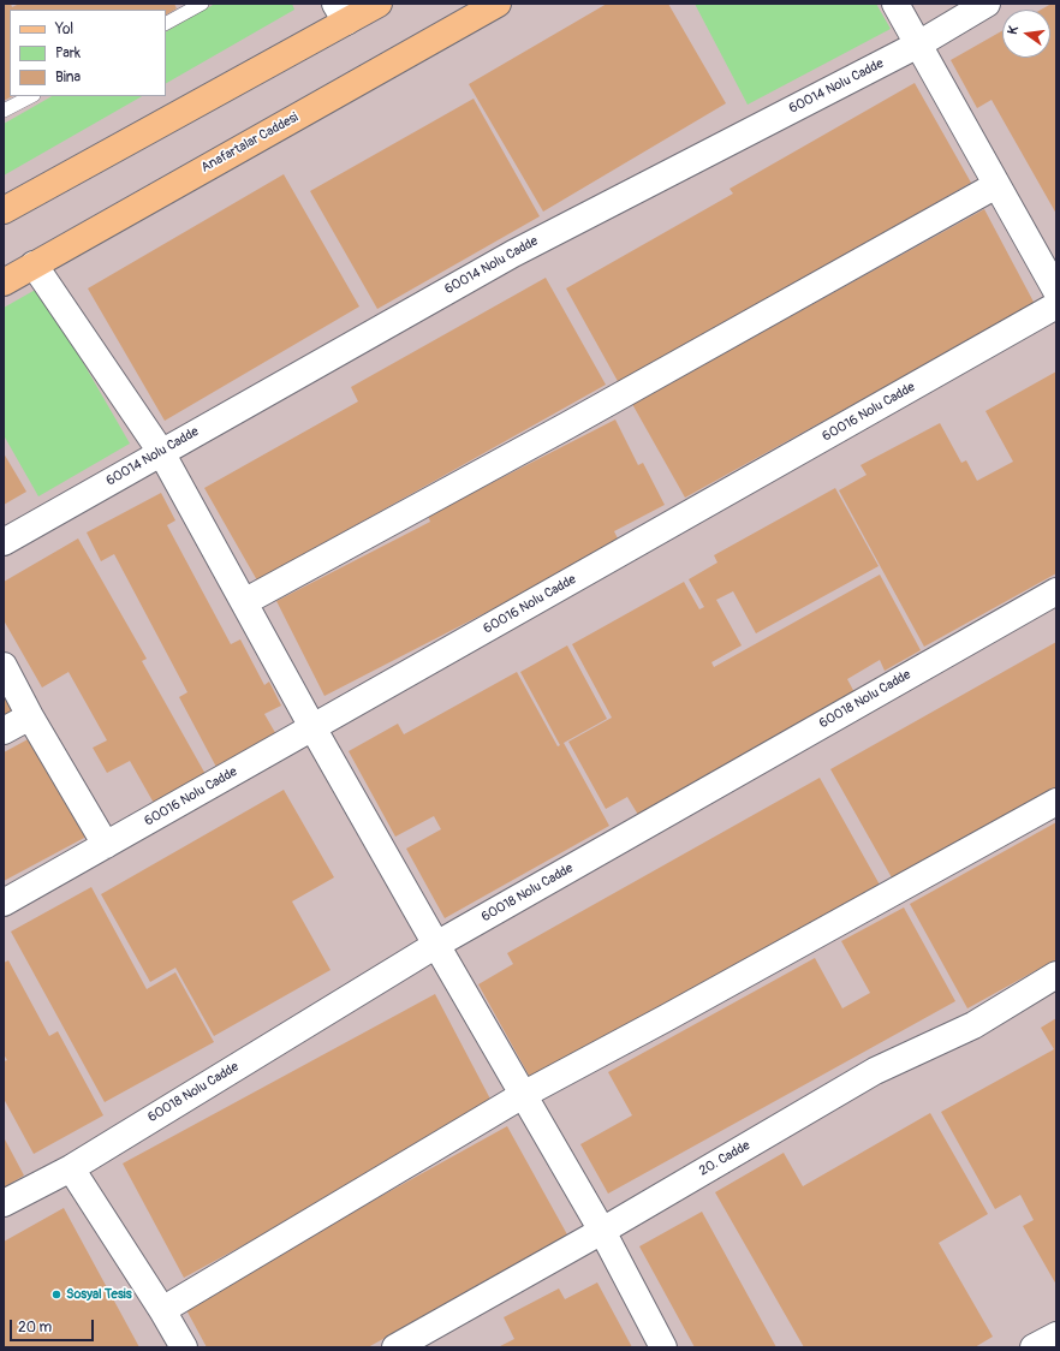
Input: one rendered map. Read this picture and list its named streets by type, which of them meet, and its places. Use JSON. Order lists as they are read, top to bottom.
{
  "streets": {
    "main road": ["Anafartalar Caddesi"],
    "street": [
      "60014 Nolu Cadde",
      "60016 Nolu Cadde",
      "60018 Nolu Cadde",
      "20. Cadde"
    ]
  },
  "places": ["Sosyal Tesis"],
  "legend": ["Yol", "Park", "Bina"],
  "scale_bar": "20 m",
  "north": "left"
}
